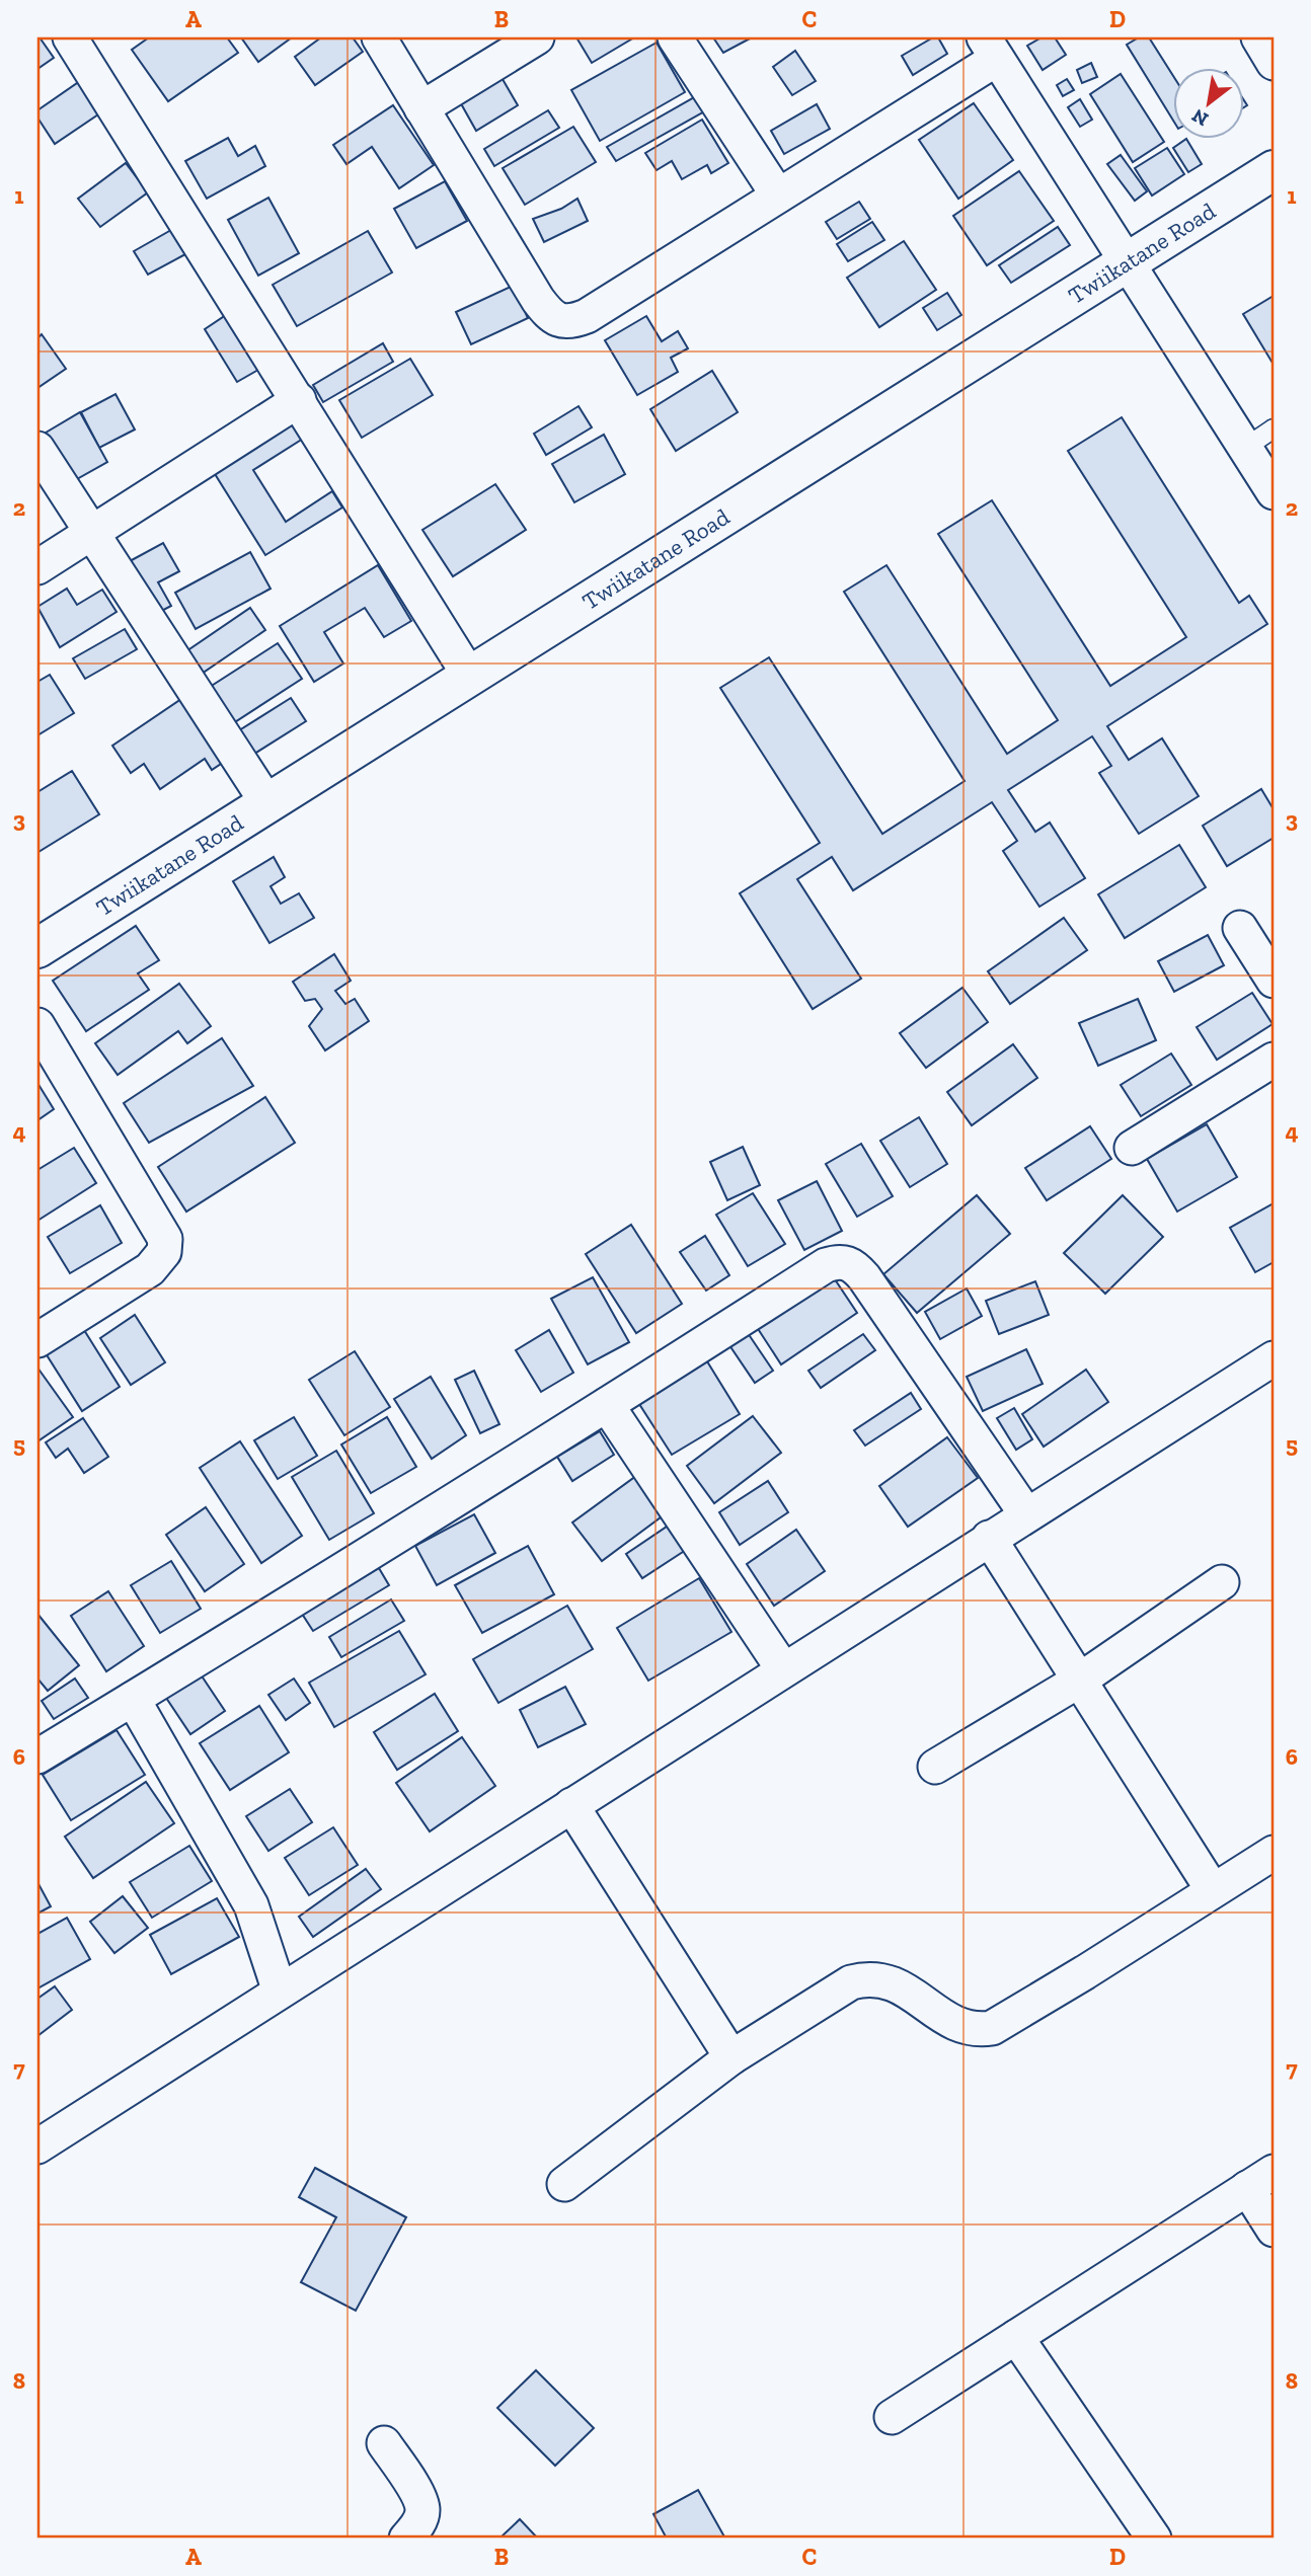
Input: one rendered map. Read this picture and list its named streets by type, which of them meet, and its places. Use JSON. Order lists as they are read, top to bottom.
{
  "streets": {
    "main road": ["Twiikatane Road"]
  },
  "north": "bottom left",
  "grid": {
    "columns": [
      "A",
      "B",
      "C",
      "D"
    ],
    "rows": [
      "1",
      "2",
      "3",
      "4",
      "5",
      "6",
      "7",
      "8"
    ]
  }
}
